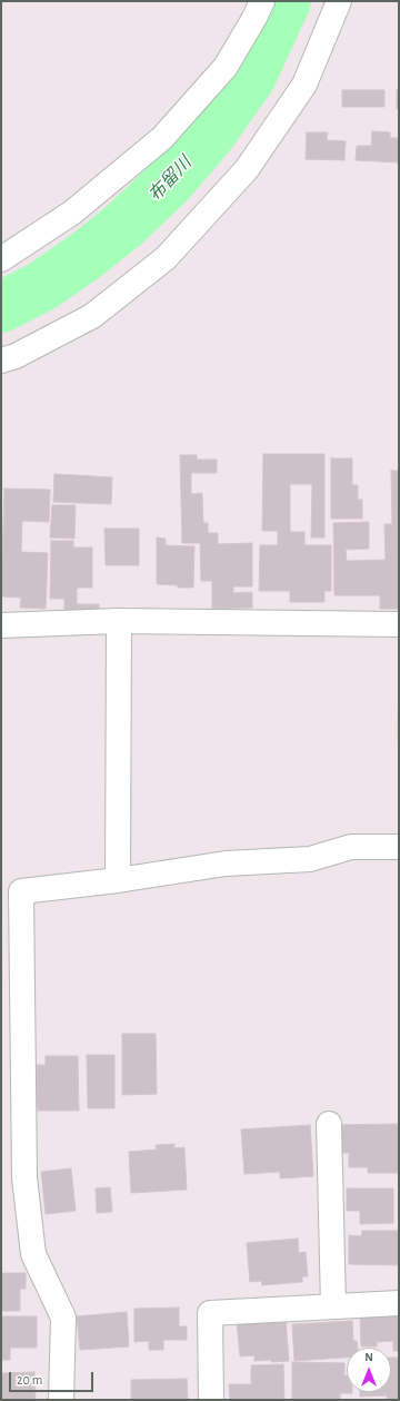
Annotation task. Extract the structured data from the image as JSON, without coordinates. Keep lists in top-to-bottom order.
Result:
{
  "water": ["布留川"],
  "scale_bar": "20 m",
  "north": "top"
}
